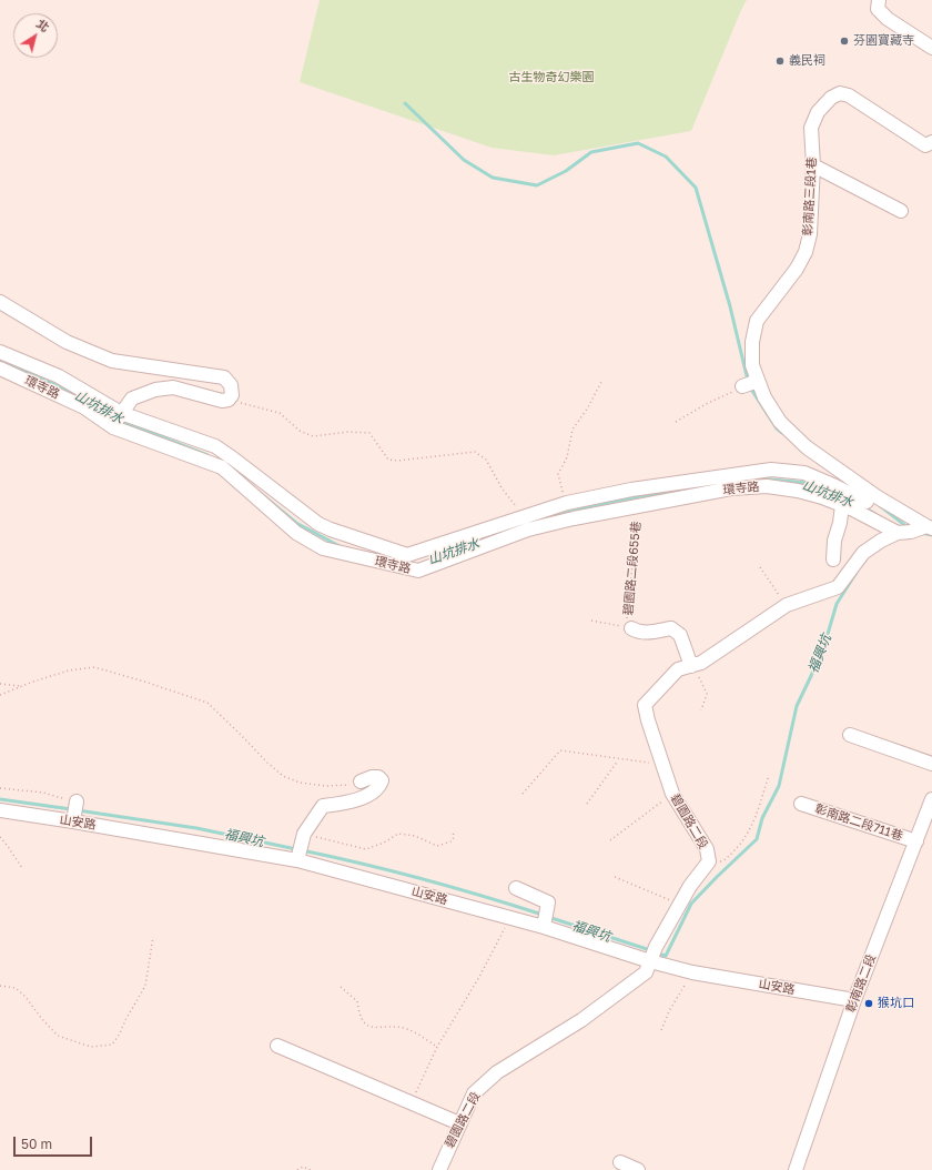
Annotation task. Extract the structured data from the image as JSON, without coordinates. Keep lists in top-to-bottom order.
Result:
{
  "streets": {
    "street": [
      "彰南路三段1巷",
      "環寺路",
      "碧園路二段655巷",
      "碧園路二段",
      "山安路",
      "彰南路二段711巷",
      "彰南路二段"
    ]
  },
  "crossings": [
    ["彰南路三段1巷", "環寺路"],
    ["彰南路三段1巷", "碧園路二段"],
    ["環寺路", "碧園路二段655巷"],
    ["環寺路", "碧園路二段"],
    ["碧園路二段655巷", "碧園路二段"],
    ["碧園路二段", "山安路"],
    ["山安路", "彰南路二段"],
    ["彰南路二段711巷", "彰南路二段"]
  ],
  "water": ["山坑排水", "福興坑"],
  "parks": ["古生物奇幻樂園"],
  "places": ["芬園寶藏寺", "義民祠", "猴坑口"],
  "scale_bar": "50 m",
  "north": "top right"
}
